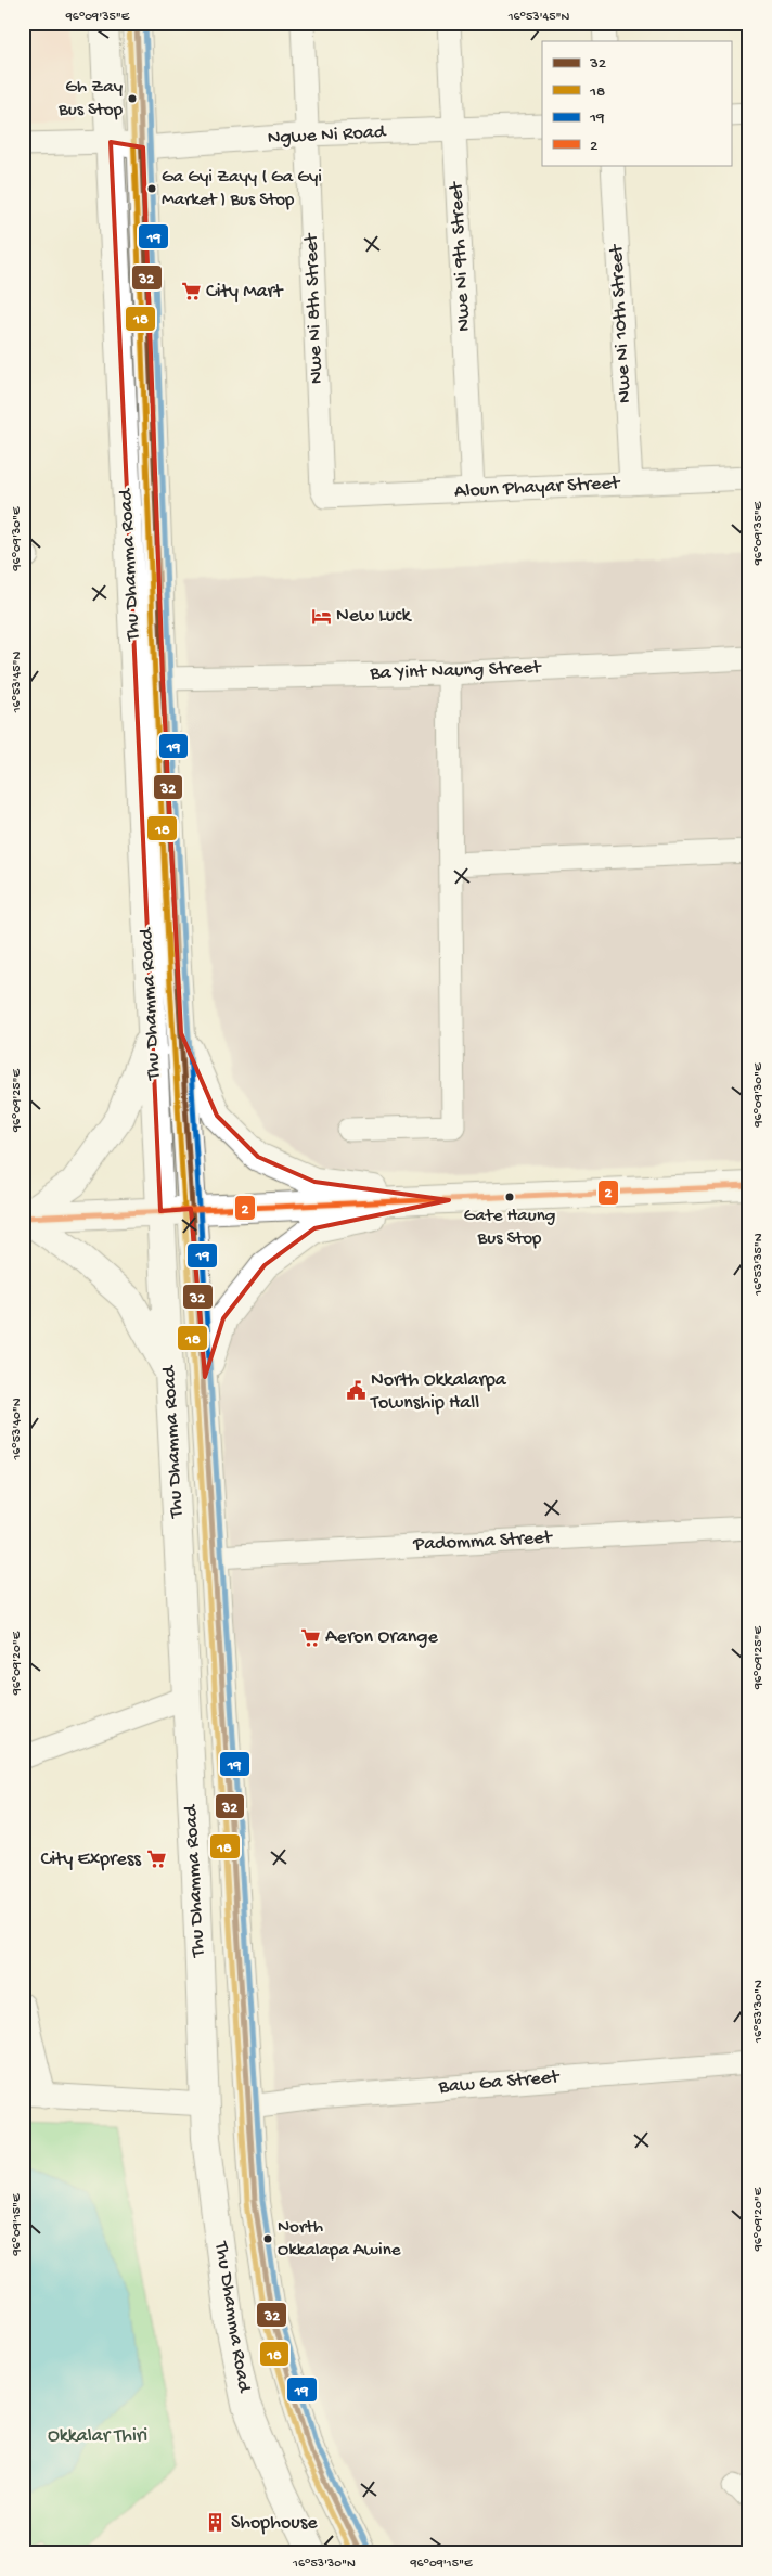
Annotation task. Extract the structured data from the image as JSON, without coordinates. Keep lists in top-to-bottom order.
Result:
{
  "streets": {
    "main road": ["Thu Dhamma Road"],
    "street": [
      "Ngwe Ni Road",
      "Nwe Ni 9th Street",
      "Nwe Ni 8th Street",
      "Nwe Ni 10th Street",
      "Aloun Phayar Street",
      "Ba Yint Naung Street",
      "Padomma Street",
      "Baw Ga Street"
    ]
  },
  "crossings": [
    ["Ngwe Ni Road", "Nwe Ni 9th Street"],
    ["Ngwe Ni Road", "Nwe Ni 8th Street"],
    ["Ngwe Ni Road", "Thu Dhamma Road"],
    ["Nwe Ni 9th Street", "Aloun Phayar Street"],
    ["Nwe Ni 8th Street", "Aloun Phayar Street"],
    ["Nwe Ni 10th Street", "Aloun Phayar Street"],
    ["Thu Dhamma Road", "Ba Yint Naung Street"],
    ["Thu Dhamma Road", "Padomma Street"],
    ["Thu Dhamma Road", "Baw Ga Street"]
  ],
  "parks": ["Okkalar Thiri"],
  "places": {
    "other": [
      "Gh Zay Bus Stop",
      "Ga Gyi Zayy ( Ga Gyi Market ) Bus Stop",
      "Gate Haung Bus Stop",
      "North Okkalapa Awine"
    ],
    "supermarket": ["City Mart", "Aeron Orange", "City Express"],
    "hotel": ["New Luck"],
    "public building": ["North Okkalarpa Township Hall"],
    "building": ["Shophouse"]
  },
  "lines": [
    "transit line 32",
    "transit line 18",
    "transit line 19",
    "transit line 2"
  ],
  "legend": [
    "32",
    "18",
    "19",
    "2"
  ],
  "coordinates": [
    "96°09'35\"E",
    "16°53'45\"N",
    "96°09'30\"E",
    "96°09'25\"E",
    "16°53'35\"N",
    "16°53'40\"N",
    "96°09'20\"E",
    "16°53'30\"N",
    "96°09'15\"E"
  ]
}
